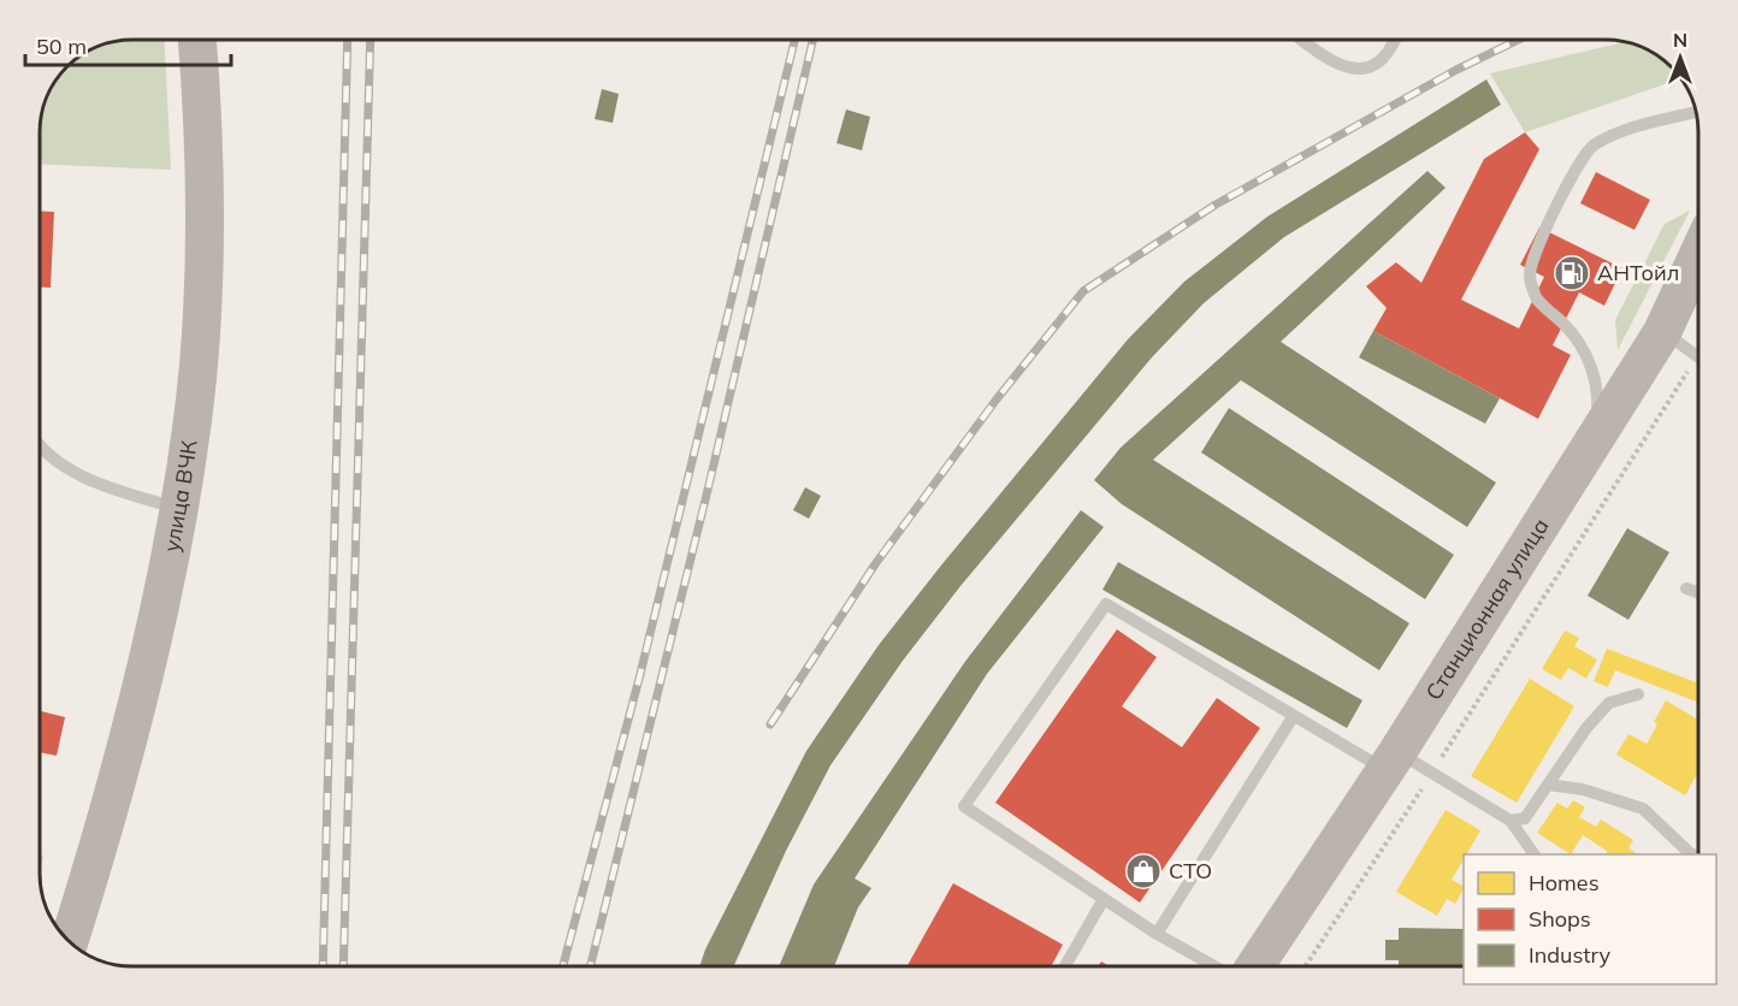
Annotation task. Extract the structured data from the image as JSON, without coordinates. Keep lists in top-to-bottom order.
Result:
{
  "streets": {
    "main road": ["улица ВЧК", "Станционная улица"]
  },
  "places": {
    "fuel station": ["АНТойл"],
    "shop": ["СТО"]
  },
  "legend": ["Homes", "Shops", "Industry"],
  "scale_bar": "50 m",
  "north": "top"
}
